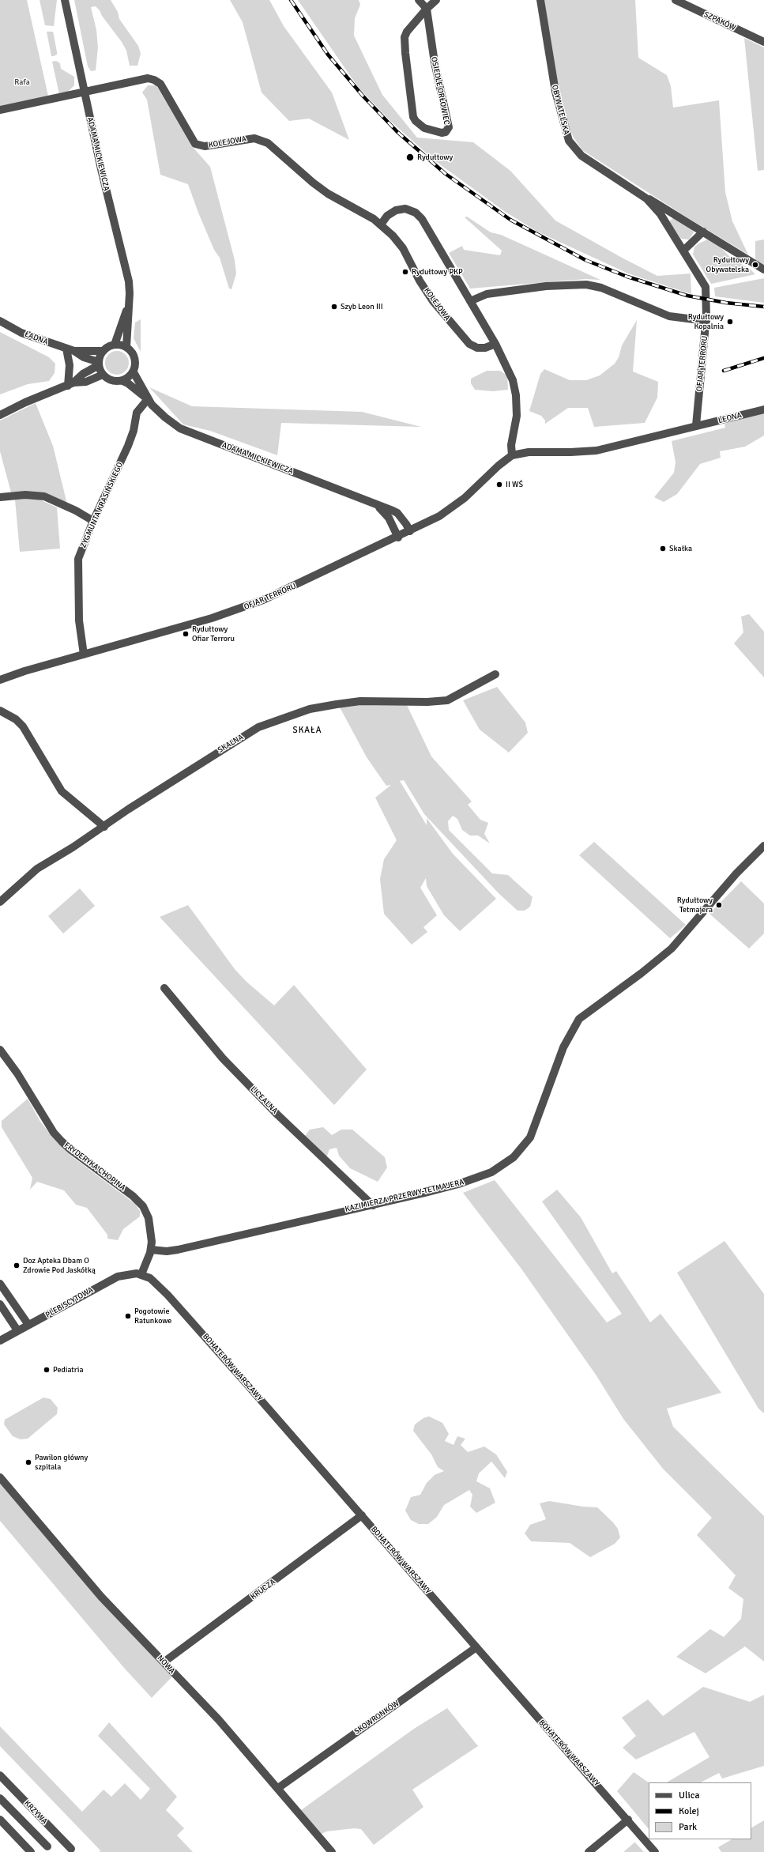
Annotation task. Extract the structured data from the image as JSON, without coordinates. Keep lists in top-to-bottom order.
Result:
{
  "streets": {
    "street": [
      "SZPAKÓW",
      "OSIEDLE ORŁOWIEC",
      "OBYWATELSKA",
      "KOLEJOWA",
      "ADAMA MICKIEWICZA",
      "ŁADNA",
      "OFIAR TERRORU",
      "LEONA",
      "ZYGMUNTA KRASIŃSKIEGO",
      "SKALNA",
      "LICEALNA",
      "FRYDERYKA CHOPINA",
      "KAZIMIERZA PRZERWY-TETMAJERA",
      "PLEBISCYTOWA",
      "BOHATERÓW WARSZAWY",
      "KRUCZA",
      "NOWA",
      "SKOWRONKÓW",
      "KRZYWA"
    ]
  },
  "crossings": [
    ["OBYWATELSKA", "OFIAR TERRORU"],
    ["KOLEJOWA", "ADAMA MICKIEWICZA"],
    ["ADAMA MICKIEWICZA", "ŁADNA"],
    ["ADAMA MICKIEWICZA", "OFIAR TERRORU"],
    ["ADAMA MICKIEWICZA", "ZYGMUNTA KRASIŃSKIEGO"],
    ["OFIAR TERRORU", "LEONA"],
    ["OFIAR TERRORU", "ZYGMUNTA KRASIŃSKIEGO"],
    ["LICEALNA", "KAZIMIERZA PRZERWY-TETMAJERA"],
    ["FRYDERYKA CHOPINA", "KAZIMIERZA PRZERWY-TETMAJERA"],
    ["FRYDERYKA CHOPINA", "PLEBISCYTOWA"],
    ["FRYDERYKA CHOPINA", "BOHATERÓW WARSZAWY"],
    ["PLEBISCYTOWA", "BOHATERÓW WARSZAWY"],
    ["BOHATERÓW WARSZAWY", "KRUCZA"],
    ["BOHATERÓW WARSZAWY", "SKOWRONKÓW"],
    ["KRUCZA", "NOWA"],
    ["NOWA", "SKOWRONKÓW"]
  ],
  "districts": ["SKAŁA"],
  "parks": ["Rafa"],
  "places": [
    "Rydułtowy",
    "Rydułtowy Obywatelska",
    "Rydułtowy PKP",
    "Szyb Leon III",
    "Rydułtowy Kopalnia",
    "II WŚ",
    "Skałka",
    "Rydułtowy Ofiar Terroru",
    "Rydułtowy Tetmajera",
    "Doz Apteka Dbam O Zdrowie Pod Jaskółką",
    "Pogotowie Ratunkowe",
    "Pediatria",
    "Pawilon główny szpitala"
  ],
  "legend": ["Ulica", "Kolej", "Park"]
}
